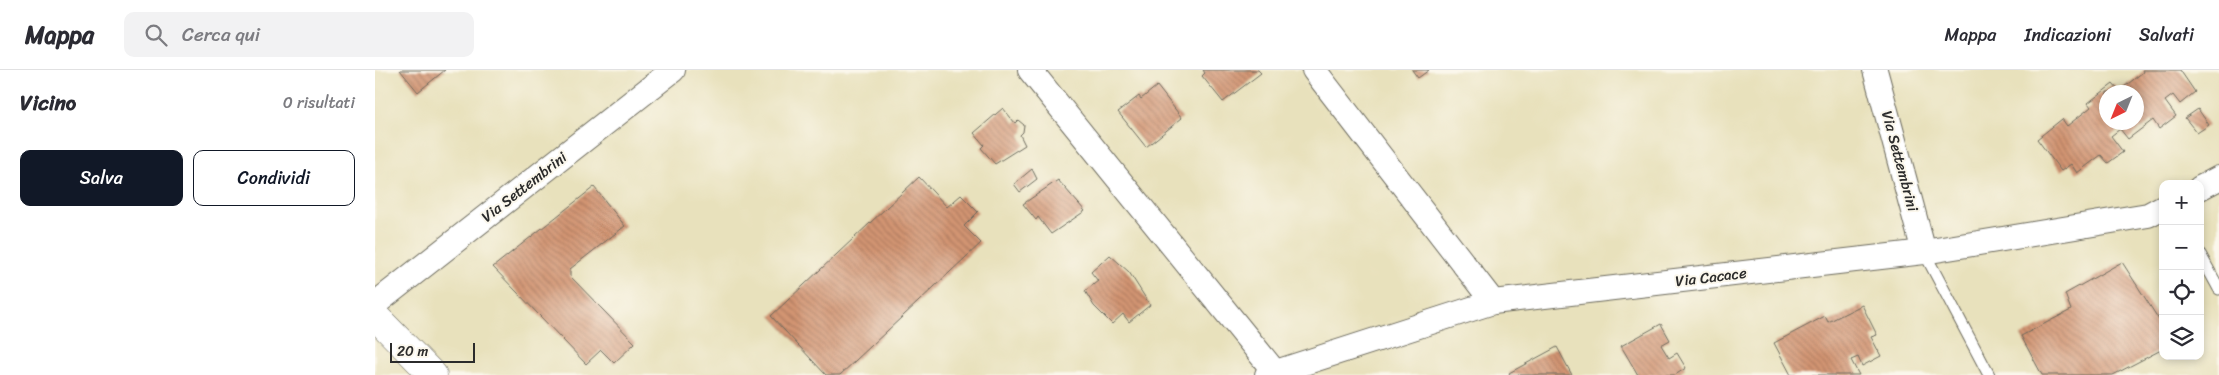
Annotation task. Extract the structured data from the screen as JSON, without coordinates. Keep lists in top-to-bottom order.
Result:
{
  "streets": {
    "street": ["Via Settembrini", "Via Cacace"]
  },
  "crossings": [
    ["Via Settembrini", "Via Cacace"]
  ],
  "scale_bar": "20 m",
  "north": "bottom left",
  "page": {
    "header": "Mappa",
    "search": "Cerca qui",
    "nav": ["Mappa", "Indicazioni", "Salvati"],
    "heading": ["Vicino", "0 risultati"],
    "buttons": ["Salva", "Condividi"],
    "map_buttons": ["+", "−"],
    "scale": "20 m"
  }
}
